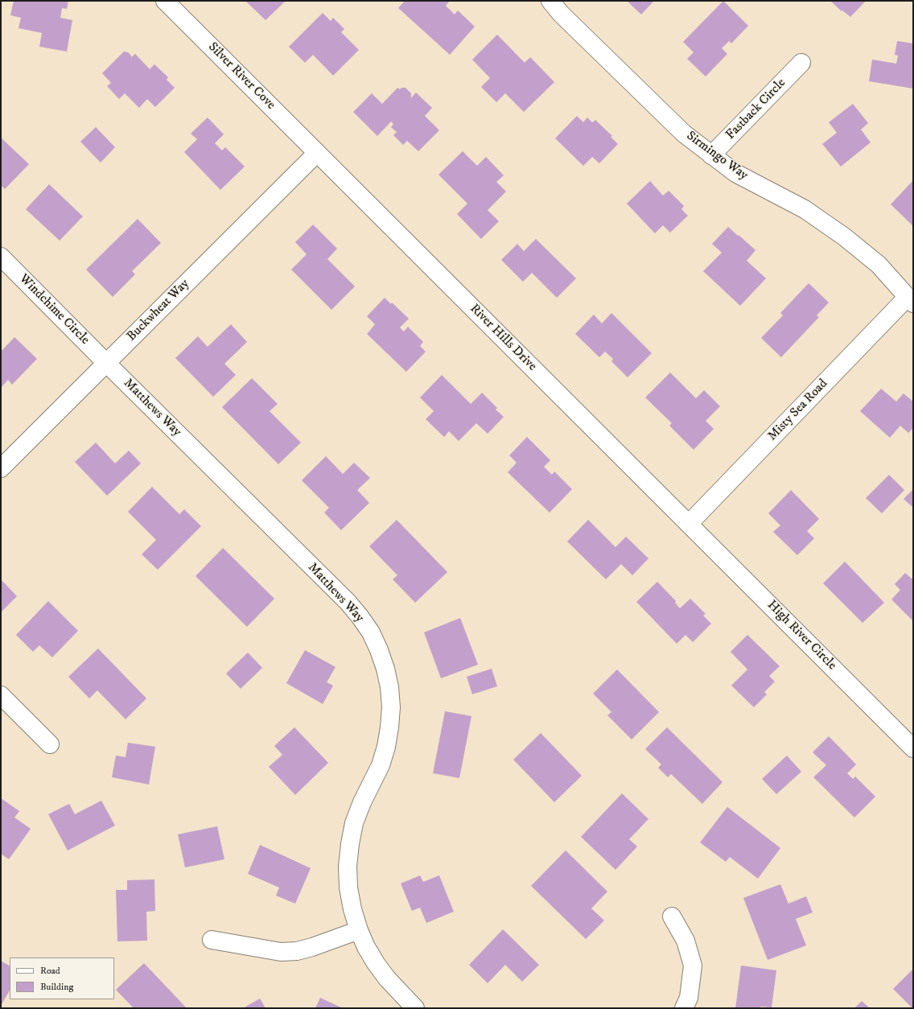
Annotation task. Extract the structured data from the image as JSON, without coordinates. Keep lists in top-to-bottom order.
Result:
{
  "streets": {
    "street": [
      "Silver River Cove",
      "Fastback Circle",
      "Sirmingo Way",
      "Windchime Circle",
      "Buckwheat Way",
      "River Hills Drive",
      "Matthews Way",
      "Misty Sea Road",
      "High River Circle"
    ]
  },
  "crossings": [
    ["Silver River Cove", "Buckwheat Way"],
    ["Silver River Cove", "River Hills Drive"],
    ["Fastback Circle", "Sirmingo Way"],
    ["Sirmingo Way", "Misty Sea Road"],
    ["Windchime Circle", "Buckwheat Way"],
    ["Windchime Circle", "Matthews Way"],
    ["Buckwheat Way", "River Hills Drive"],
    ["Buckwheat Way", "Matthews Way"],
    ["River Hills Drive", "Misty Sea Road"],
    ["River Hills Drive", "High River Circle"],
    ["Misty Sea Road", "High River Circle"]
  ],
  "legend": ["Road", "Building"]
}
